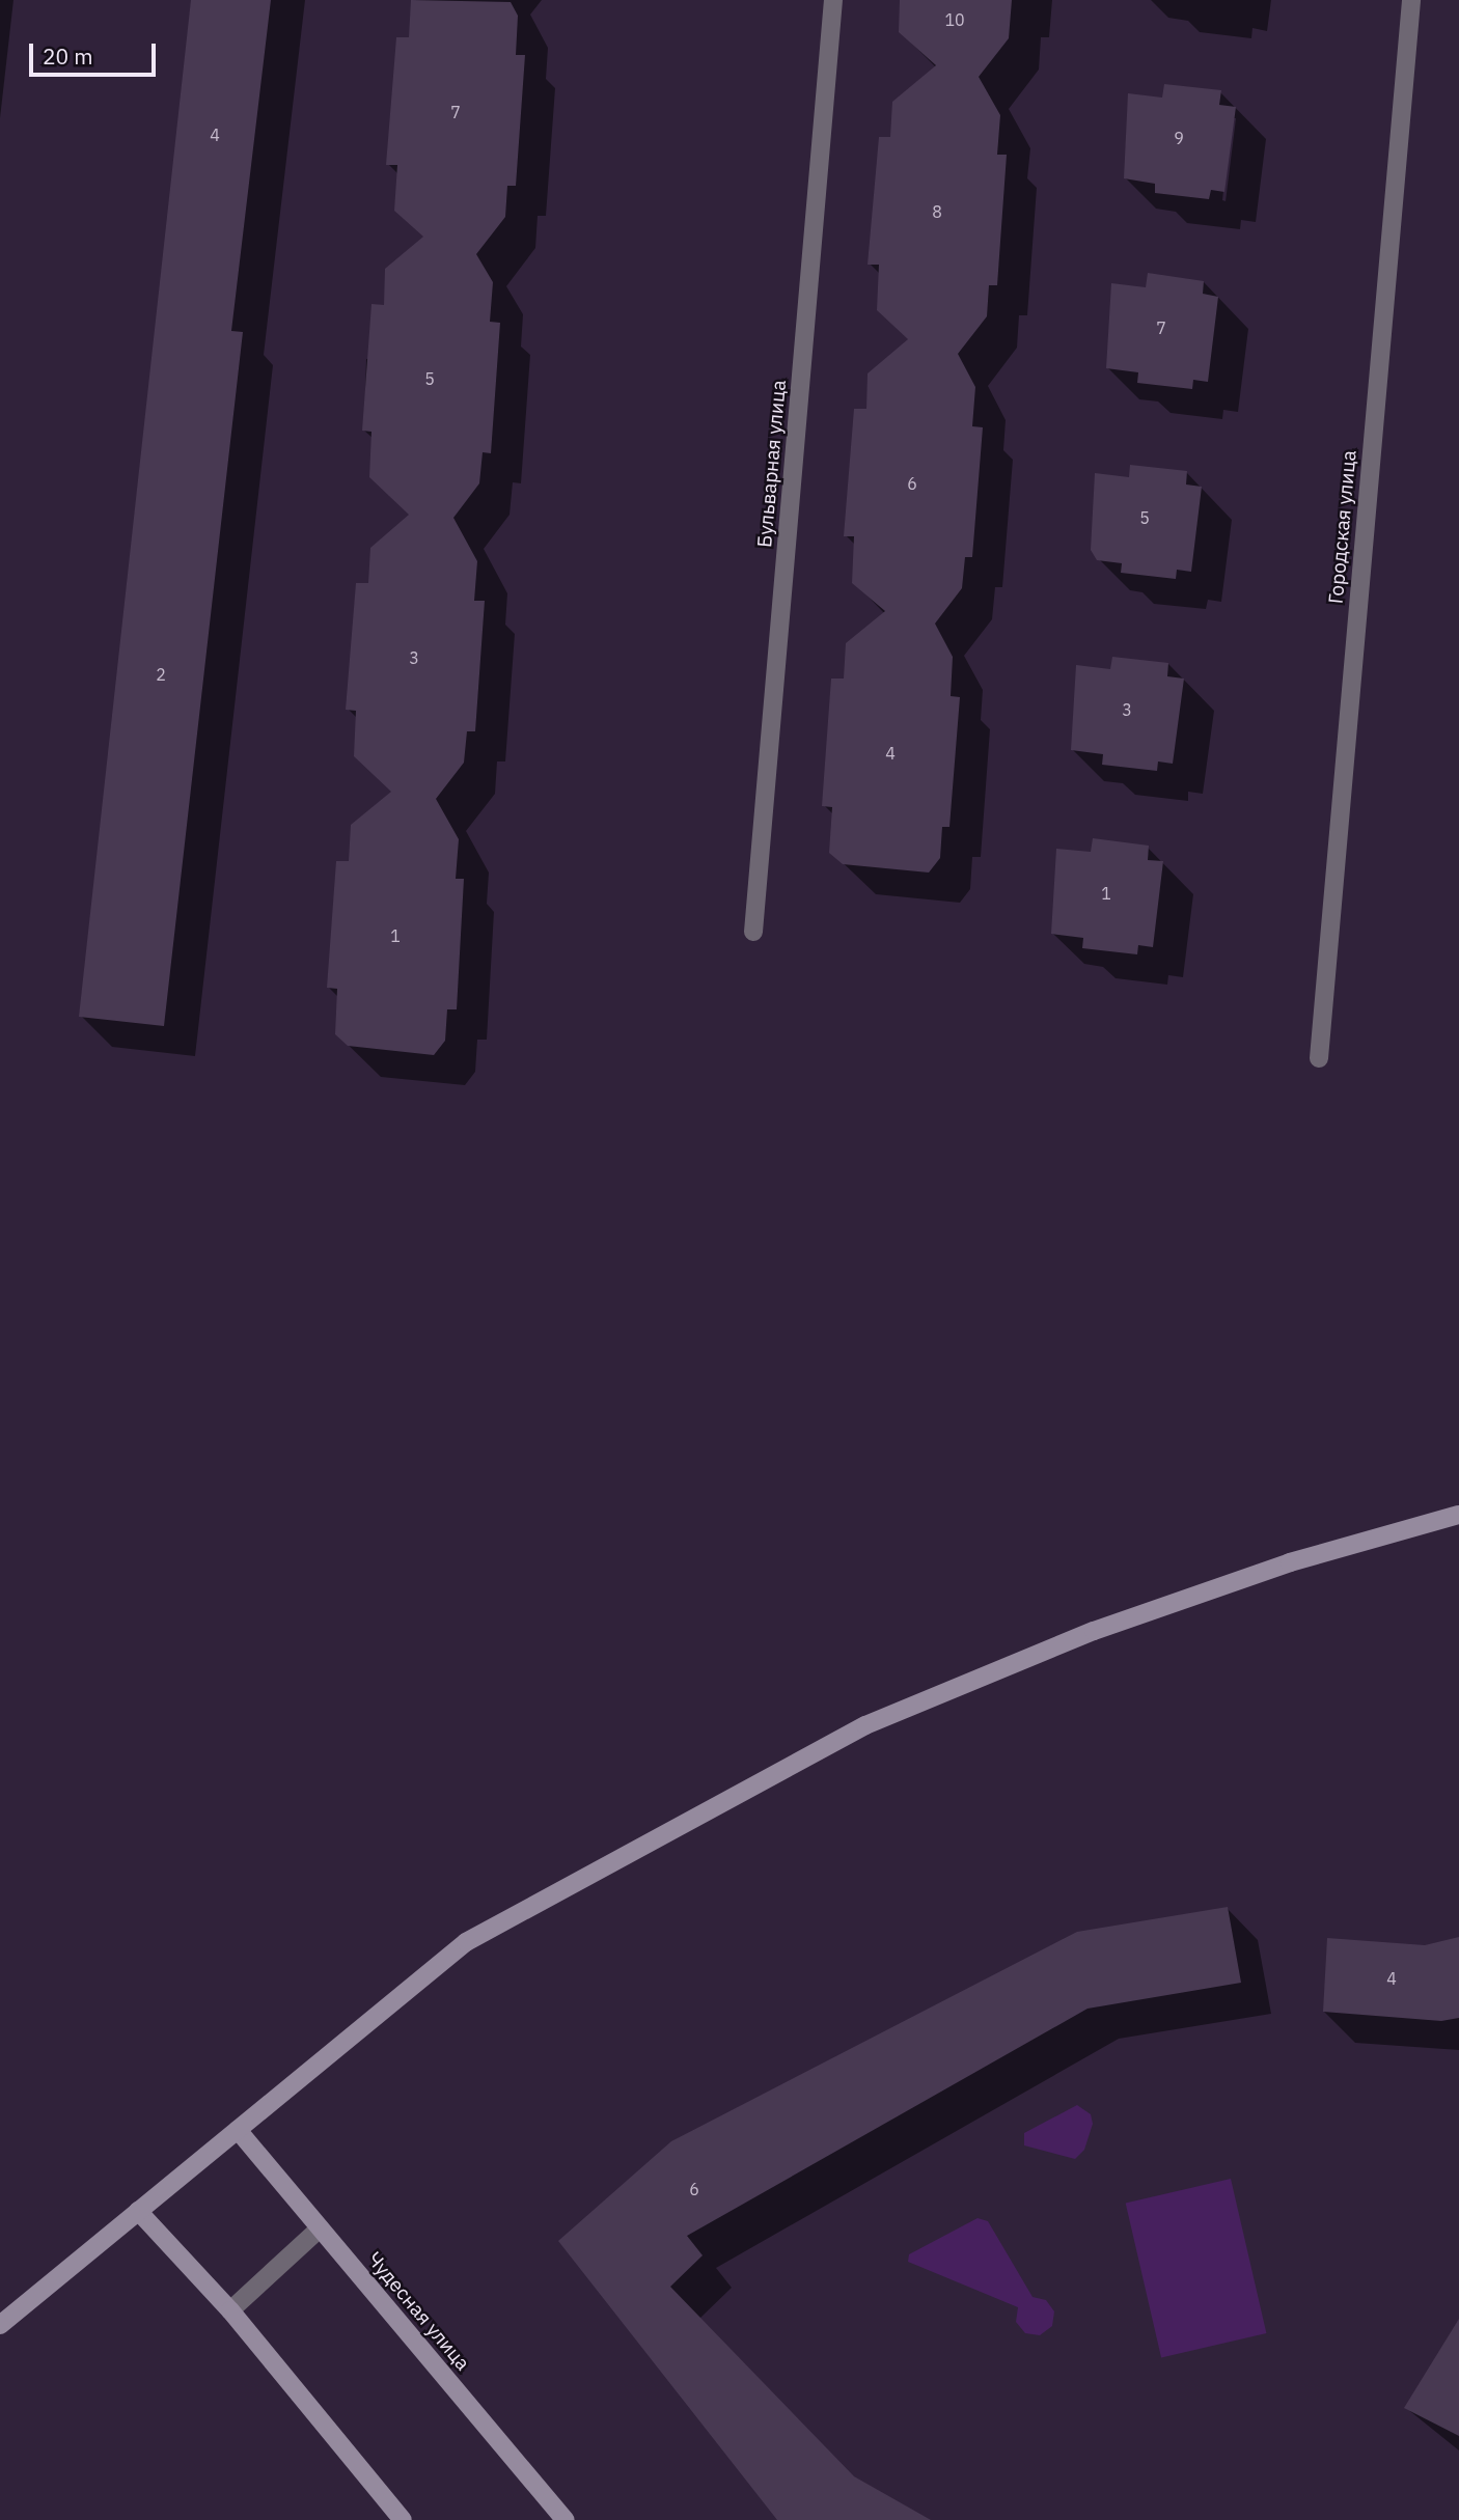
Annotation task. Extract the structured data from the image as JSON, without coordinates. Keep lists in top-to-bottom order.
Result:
{
  "streets": {
    "street": ["Бульварная улица", "Городская улица", "Чудесная улица"]
  },
  "house_numbers": [
    "10",
    "7",
    "4",
    "9",
    "8",
    "7",
    "5",
    "6",
    "5",
    "3",
    "2",
    "3",
    "4",
    "1",
    "1",
    "4",
    "6"
  ],
  "scale_bar": "20 m"
}
